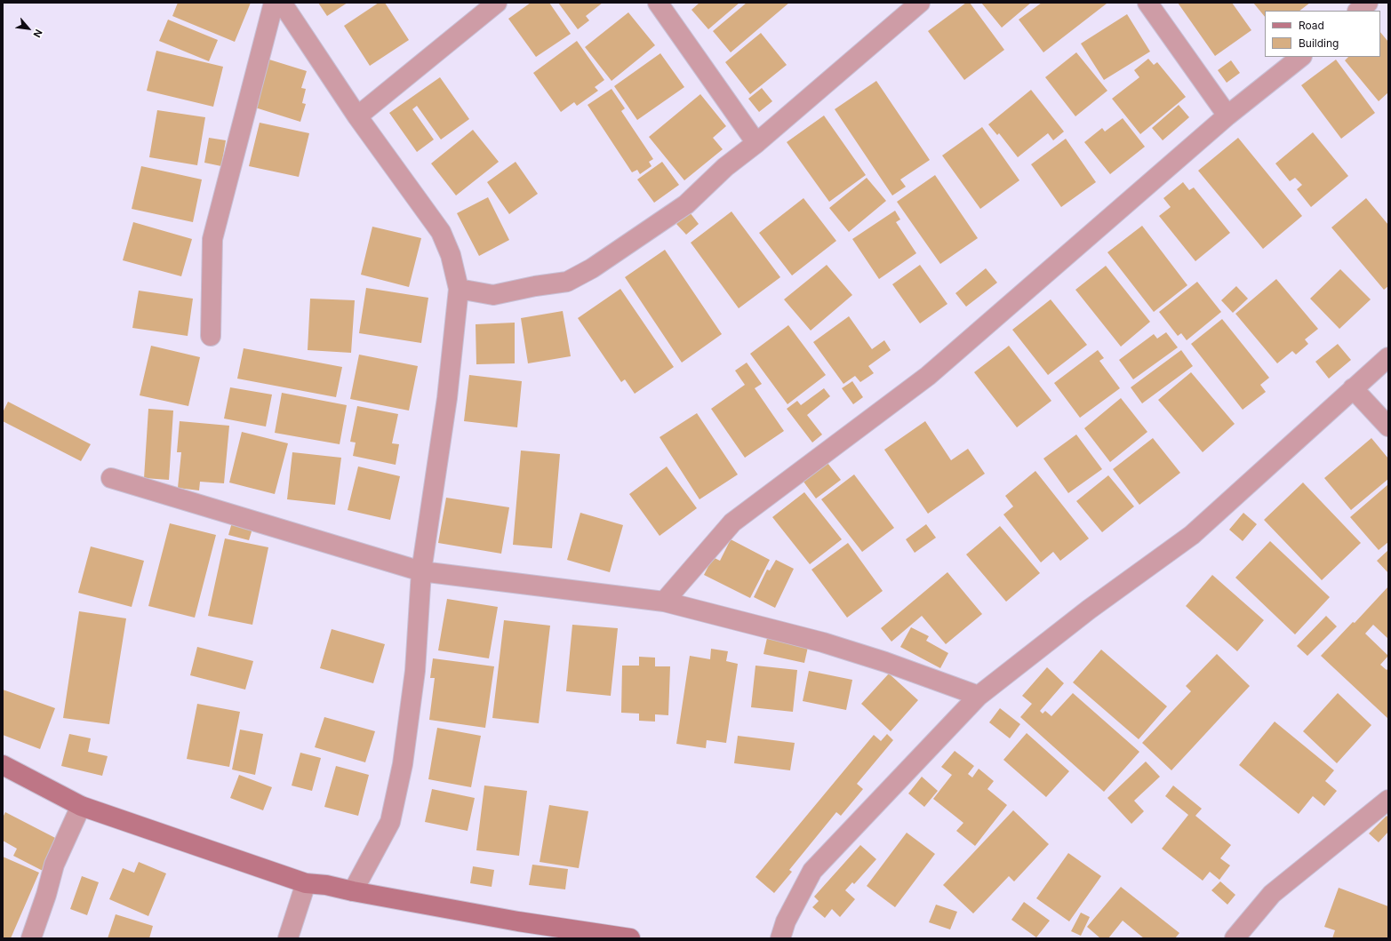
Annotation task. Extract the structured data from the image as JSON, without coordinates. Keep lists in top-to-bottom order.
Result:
{
  "legend": ["Road", "Building"],
  "north": "bottom right"
}
